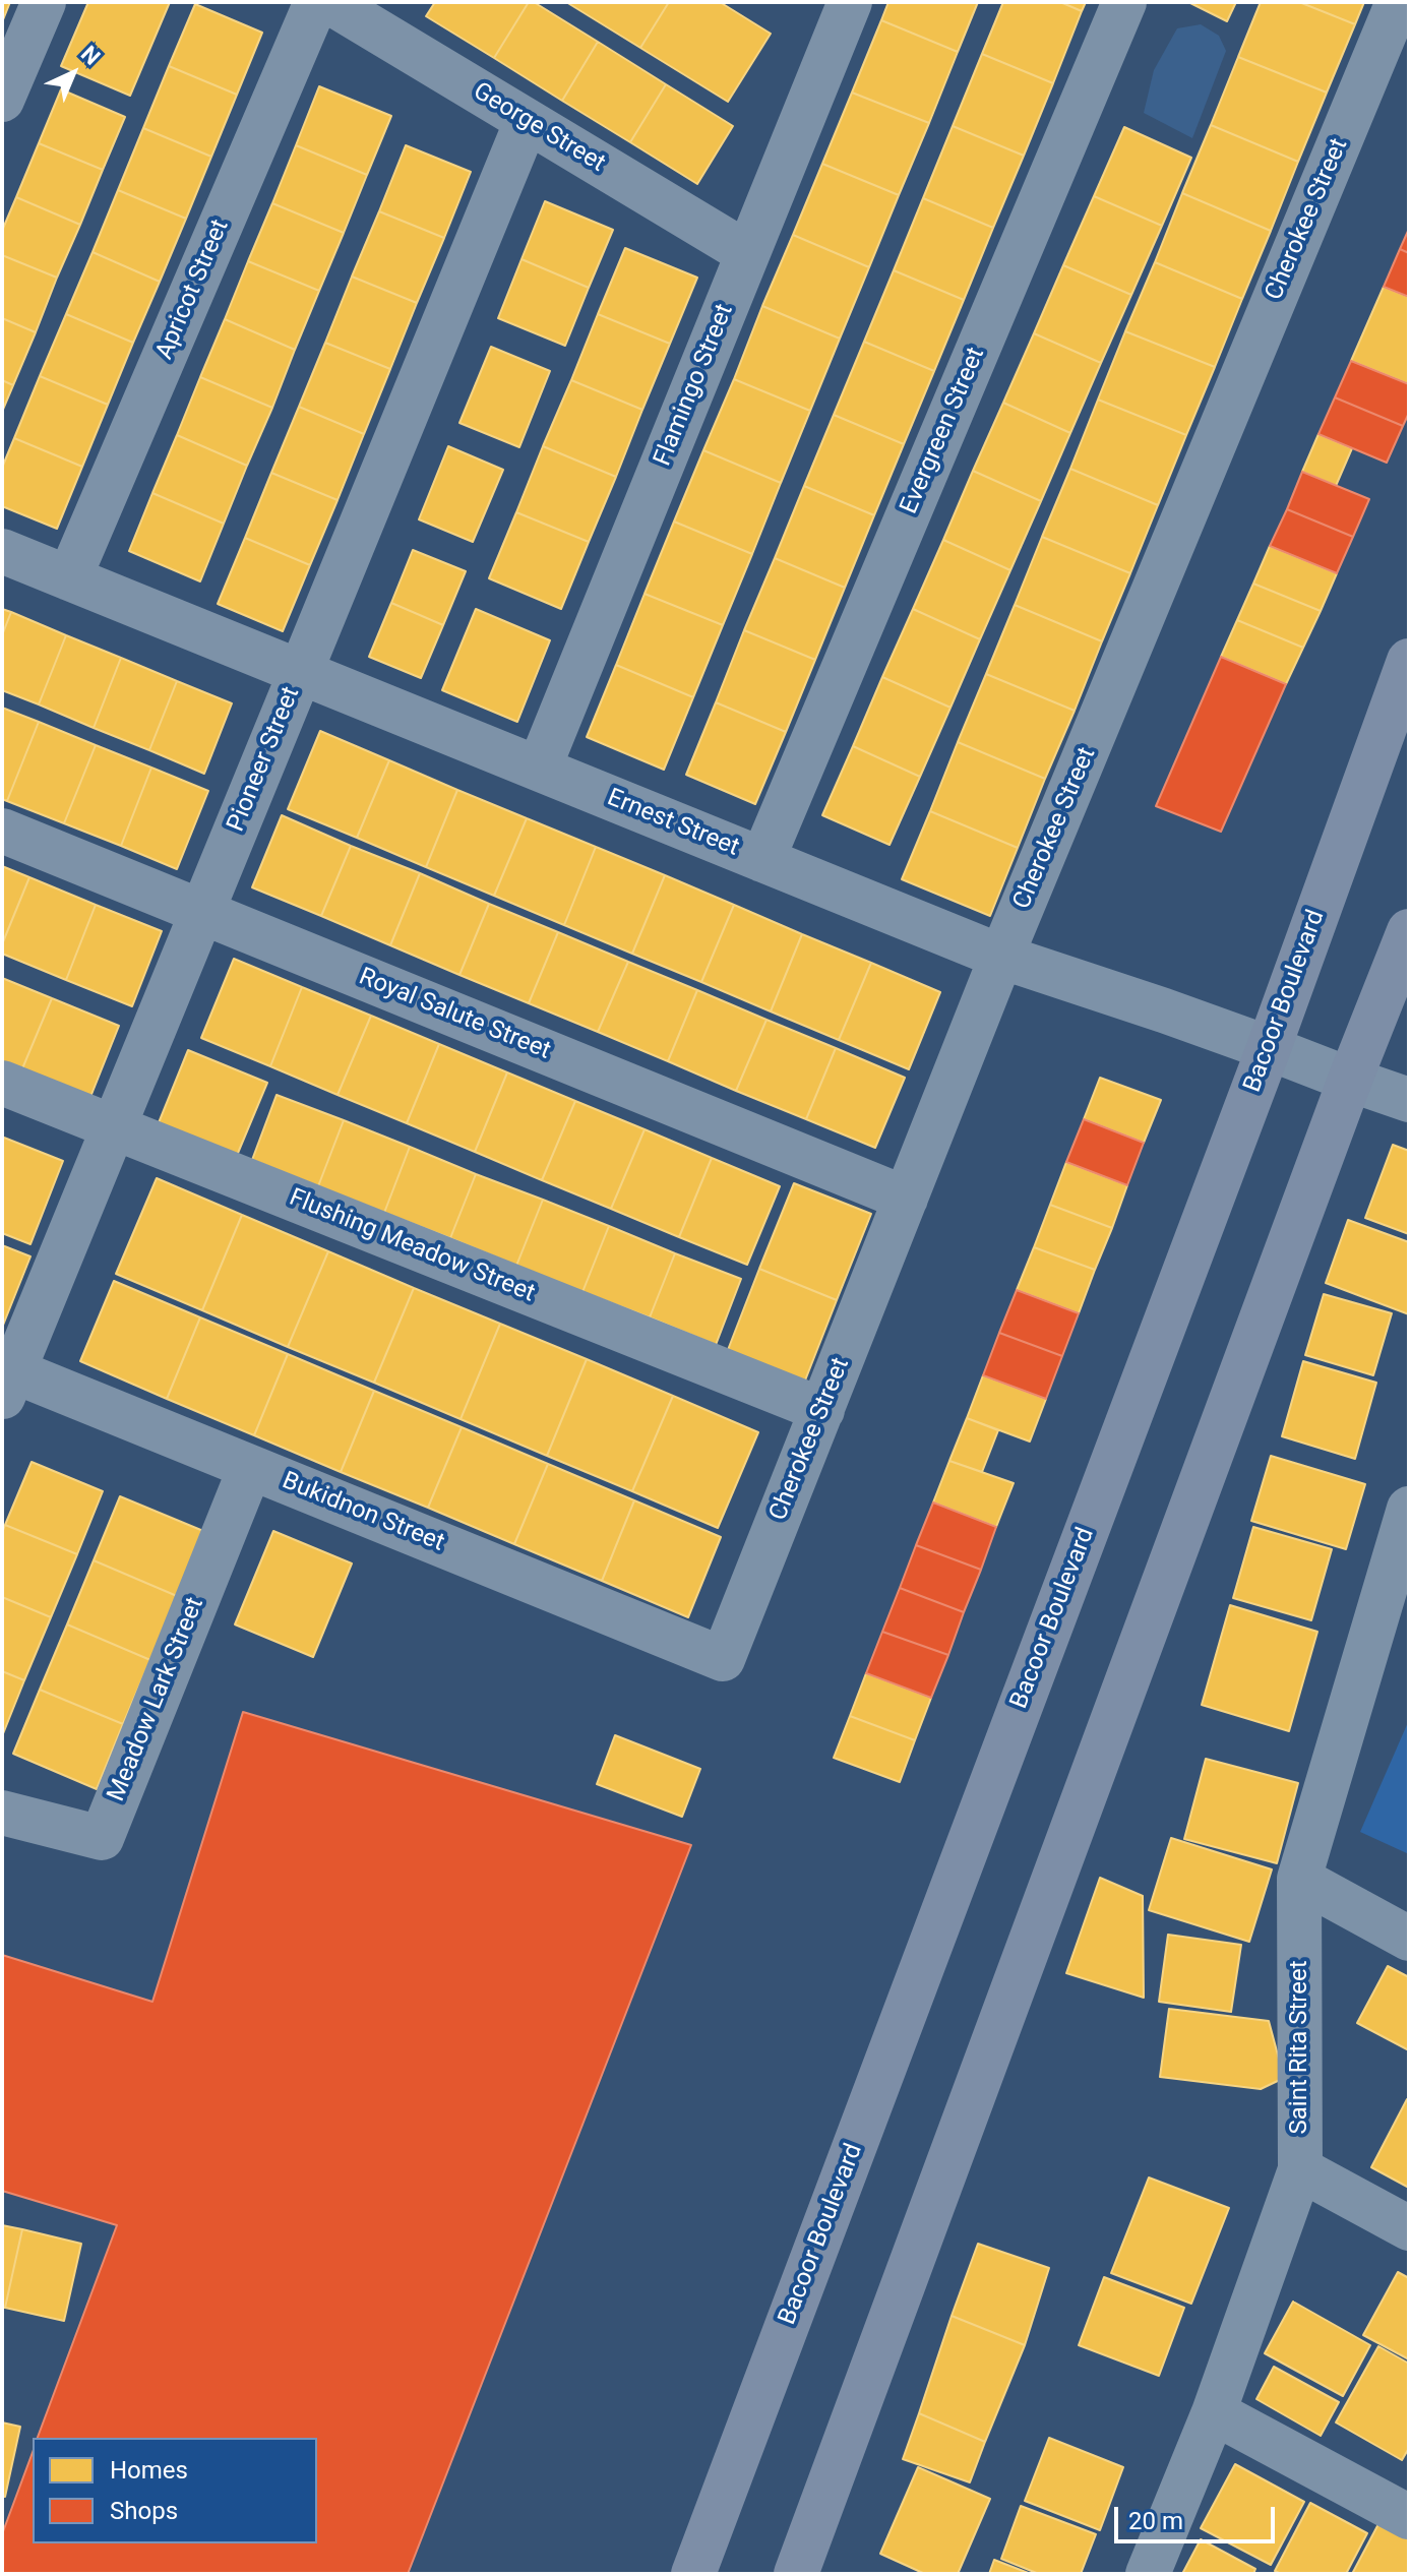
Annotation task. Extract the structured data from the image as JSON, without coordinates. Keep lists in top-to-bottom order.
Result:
{
  "streets": {
    "main road": ["Bacoor Boulevard"],
    "street": [
      "George Street",
      "Cherokee Street",
      "Apricot Street",
      "Flamingo Street",
      "Evergreen Street",
      "Pioneer Street",
      "Ernest Street",
      "Royal Salute Street",
      "Flushing Meadow Street",
      "Bukidnon Street",
      "Meadow Lark Street",
      "Saint Rita Street"
    ]
  },
  "crossings": [
    ["George Street", "Flamingo Street"],
    ["George Street", "Pioneer Street"],
    ["Cherokee Street", "Ernest Street"],
    ["Cherokee Street", "Royal Salute Street"],
    ["Cherokee Street", "Flushing Meadow Street"],
    ["Cherokee Street", "Bukidnon Street"],
    ["Apricot Street", "Ernest Street"],
    ["Flamingo Street", "Ernest Street"],
    ["Evergreen Street", "Ernest Street"],
    ["Pioneer Street", "Ernest Street"],
    ["Pioneer Street", "Royal Salute Street"],
    ["Pioneer Street", "Flushing Meadow Street"],
    ["Pioneer Street", "Bukidnon Street"],
    ["Ernest Street", "Bacoor Boulevard"],
    ["Bukidnon Street", "Meadow Lark Street"]
  ],
  "legend": ["Homes", "Shops"],
  "scale_bar": "20 m",
  "north": "top right"
}
